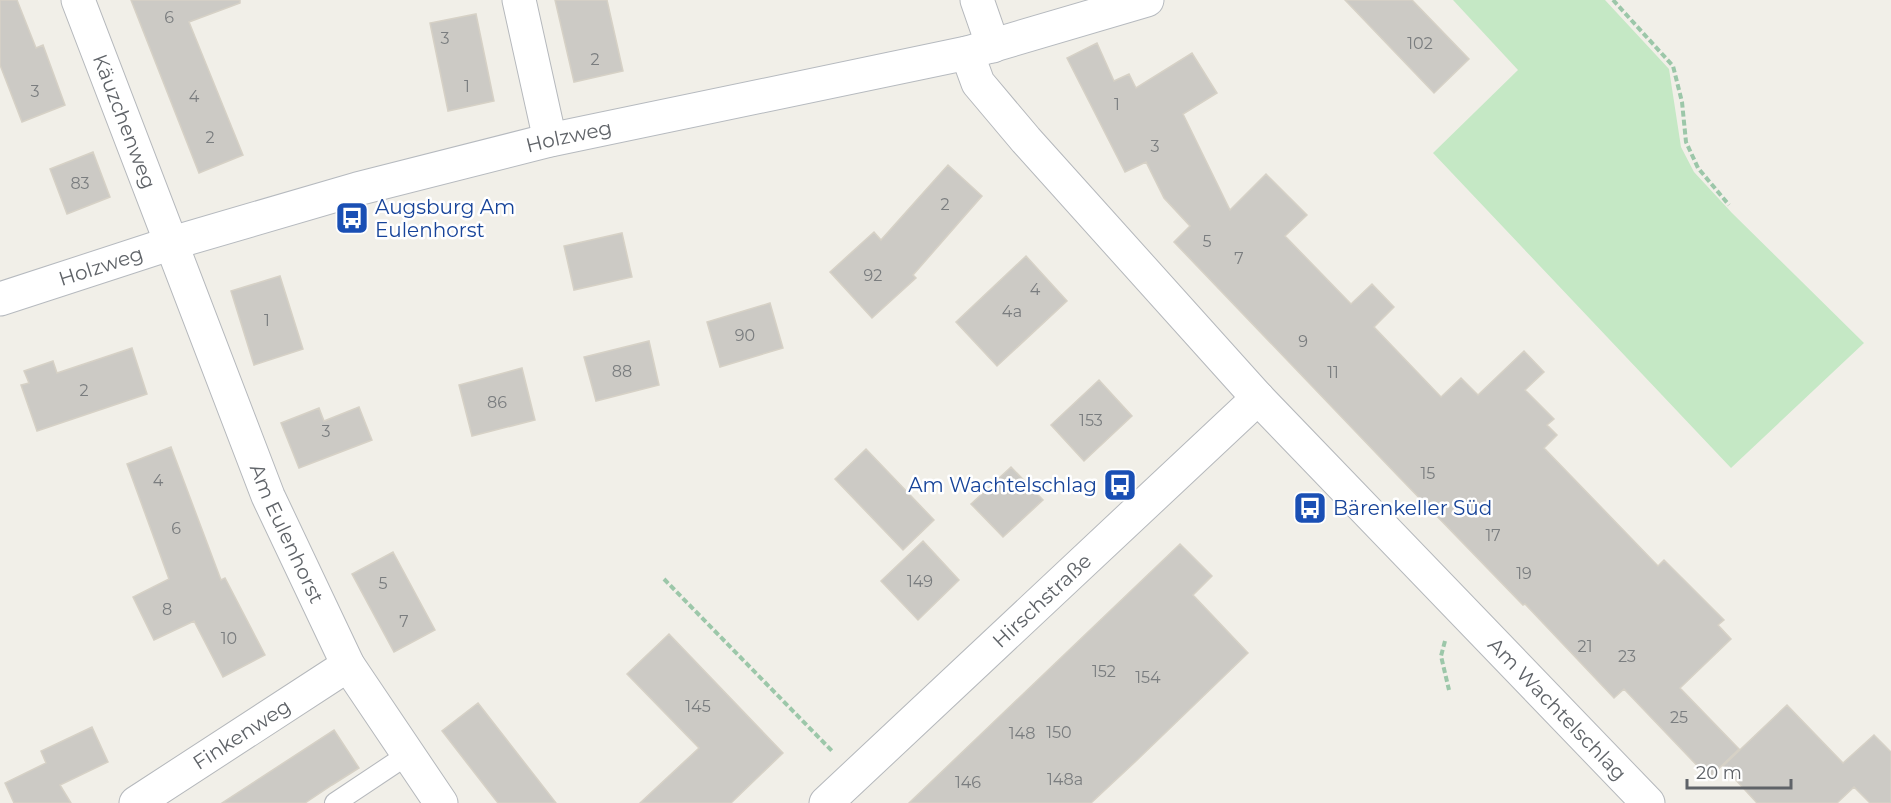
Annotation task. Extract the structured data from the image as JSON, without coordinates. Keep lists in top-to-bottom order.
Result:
{
  "streets": {
    "street": [
      "Käuzchenweg",
      "Holzweg",
      "Am Eulenhorst",
      "Hirschstraße",
      "Am Wachtelschlag",
      "Finkenweg"
    ]
  },
  "crossings": [
    ["Käuzchenweg", "Holzweg"],
    ["Käuzchenweg", "Am Eulenhorst"],
    ["Holzweg", "Am Eulenhorst"],
    ["Holzweg", "Am Wachtelschlag"],
    ["Am Eulenhorst", "Finkenweg"],
    ["Hirschstraße", "Am Wachtelschlag"]
  ],
  "places": {
    "bus stop": ["Augsburg Am Eulenhorst", "Am Wachtelschlag", "Bärenkeller Süd"]
  },
  "house_numbers": [
    "6",
    "3",
    "102",
    "2",
    "1",
    "3",
    "4",
    "1",
    "2",
    "3",
    "83",
    "2",
    "5",
    "7",
    "92",
    "4",
    "4a",
    "1",
    "90",
    "9",
    "88",
    "11",
    "2",
    "86",
    "153",
    "3",
    "15",
    "4",
    "6",
    "17",
    "19",
    "149",
    "5",
    "8",
    "7",
    "10",
    "21",
    "23",
    "152",
    "154",
    "145",
    "25",
    "150",
    "148",
    "148a",
    "146"
  ],
  "scale_bar": "20 m"
}
